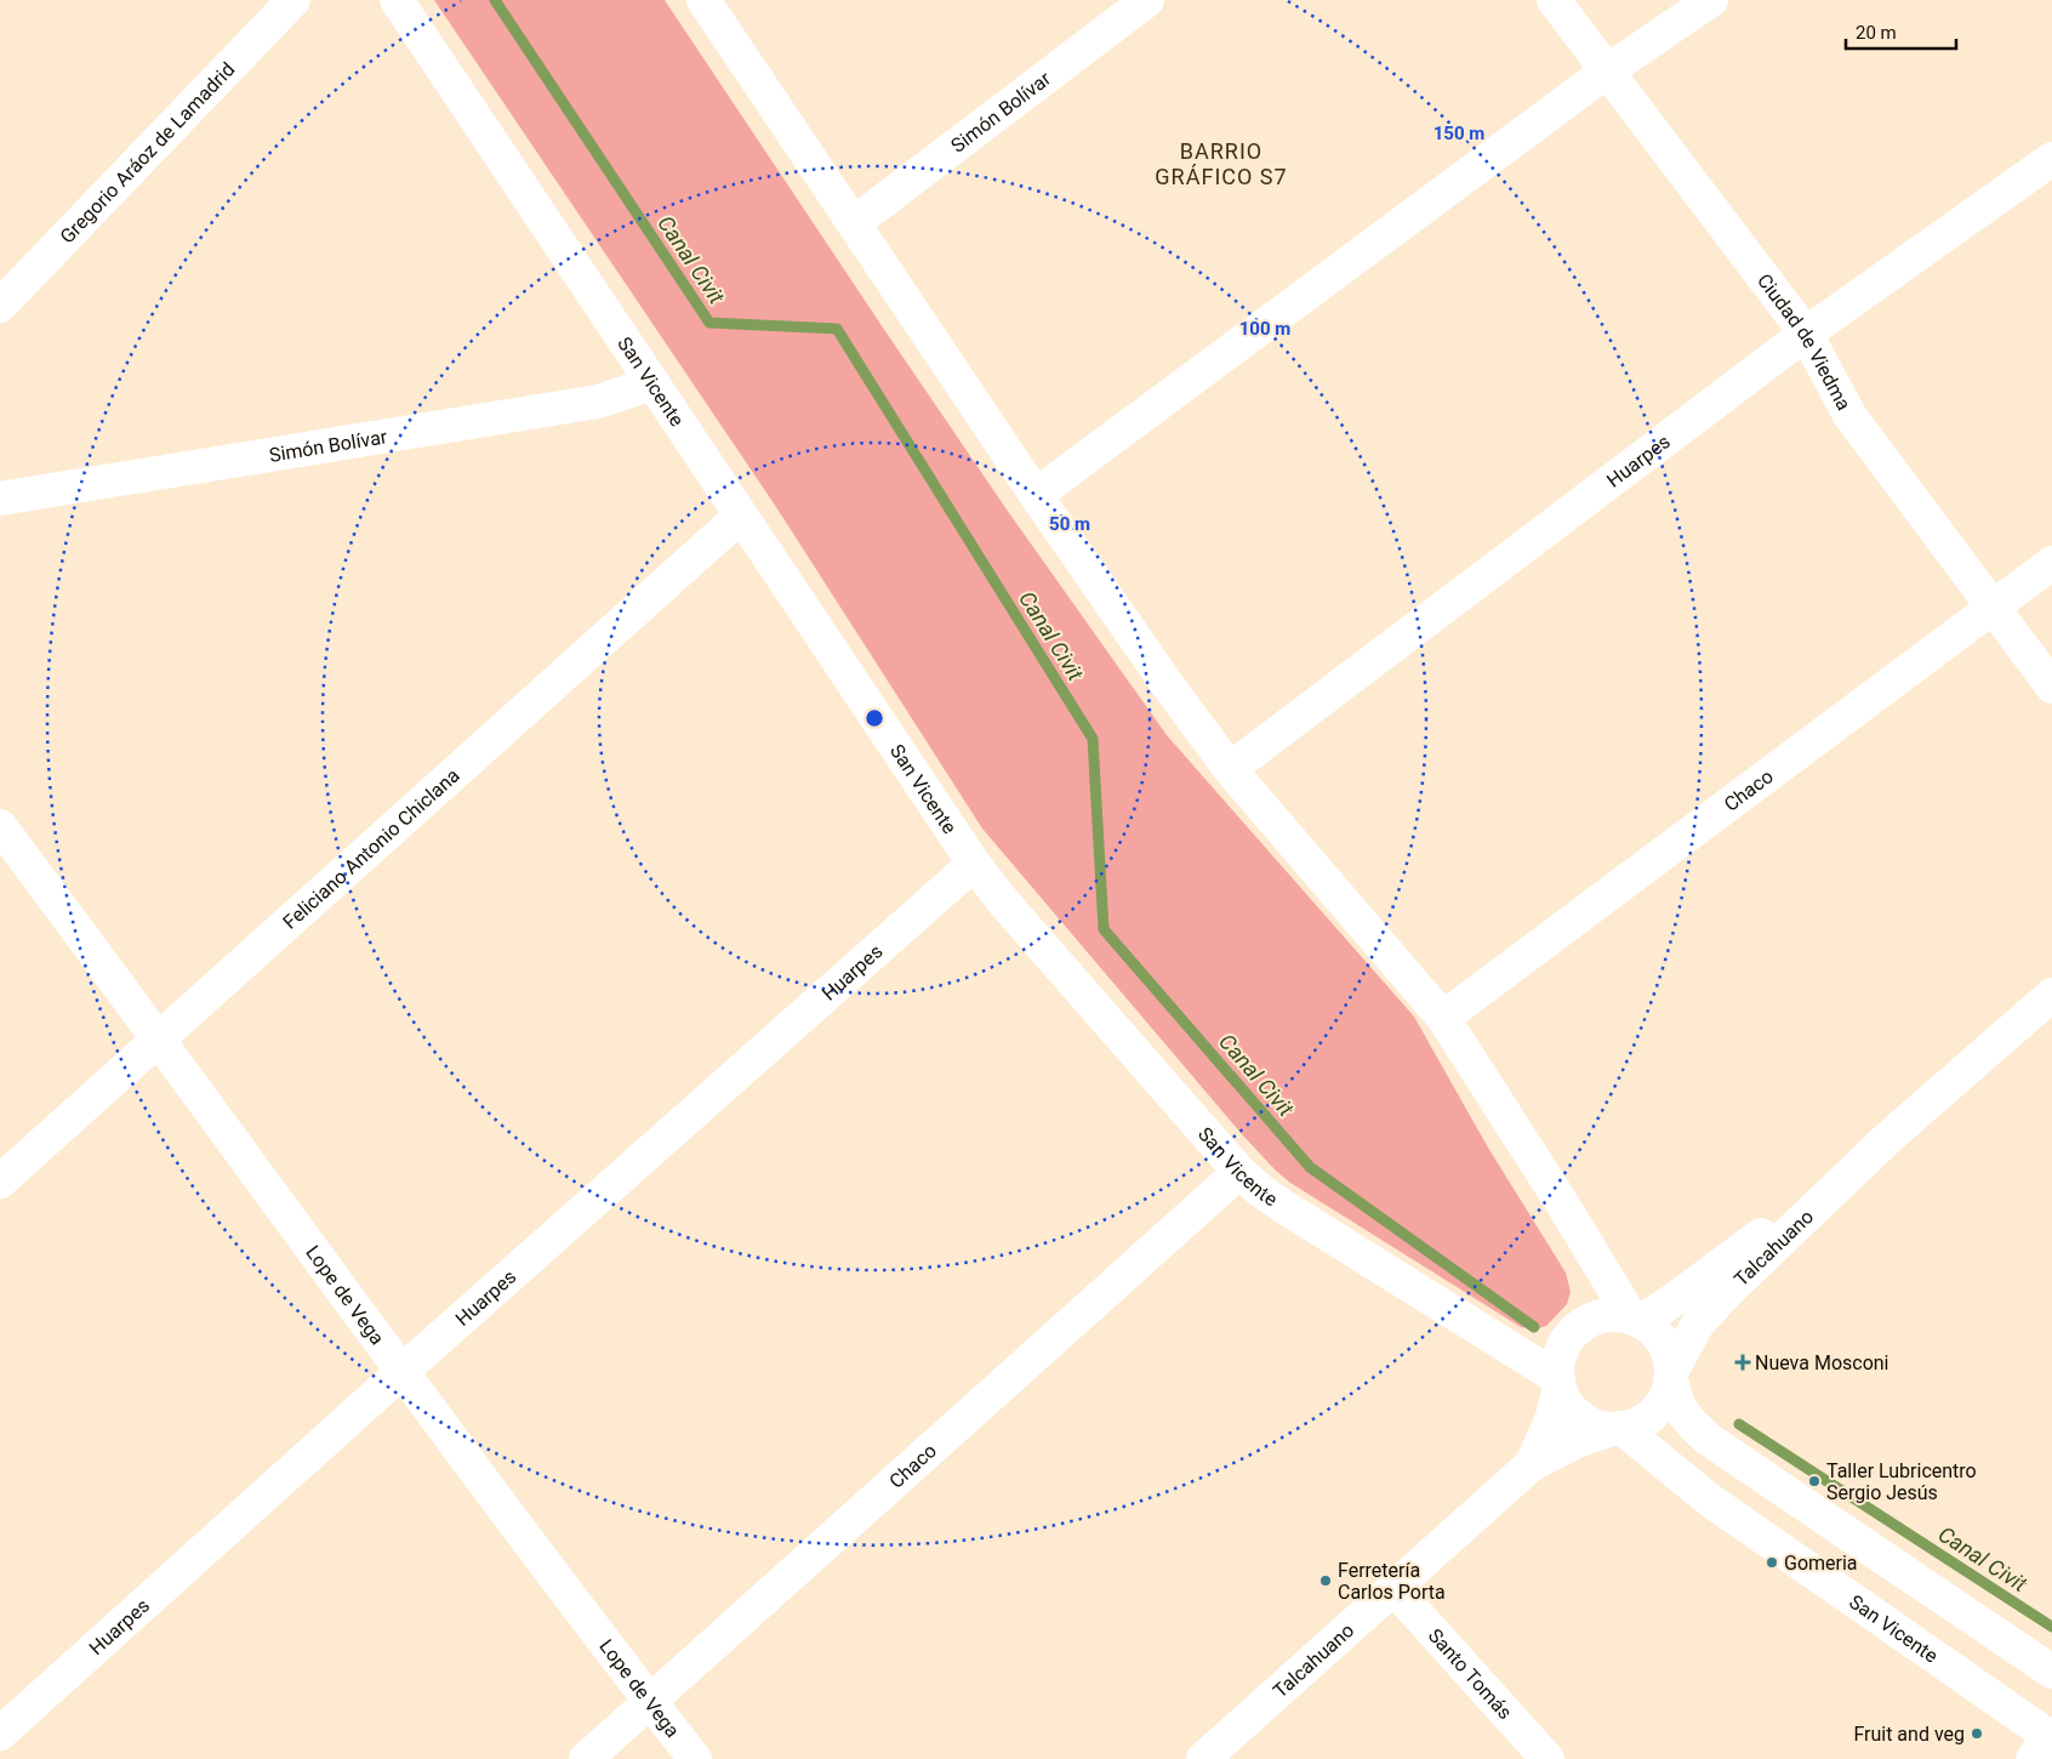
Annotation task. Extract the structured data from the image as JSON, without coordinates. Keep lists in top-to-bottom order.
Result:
{
  "streets": {
    "street": [
      "Simón Bolívar",
      "Gregorio Aráoz de Lamadrid",
      "Ciudad de Viedma",
      "San Vicente",
      "Huarpes",
      "Chaco",
      "Feliciano Antonio Chiclana",
      "Talcahuano",
      "Lope de Vega",
      "Santo Tomás"
    ]
  },
  "crossings": [
    ["Simón Bolívar", "San Vicente"],
    ["Ciudad de Viedma", "Huarpes"],
    ["Ciudad de Viedma", "Chaco"],
    ["San Vicente", "Huarpes"],
    ["San Vicente", "Chaco"],
    ["San Vicente", "Feliciano Antonio Chiclana"],
    ["San Vicente", "Talcahuano"],
    ["Huarpes", "Lope de Vega"],
    ["Chaco", "Lope de Vega"],
    ["Feliciano Antonio Chiclana", "Lope de Vega"],
    ["Talcahuano", "Santo Tomás"]
  ],
  "districts": ["BARRIO GRÁFICO S7"],
  "water": ["Canal Civit"],
  "places": {
    "health": ["Nueva Mosconi"],
    "other": [
      "Taller Lubricentro Sergio Jesús",
      "Gomeria",
      "Ferretería Carlos Porta",
      "Fruit and veg"
    ]
  },
  "scale_bar": "20 m",
  "rings": ["150 m", "100 m", "50 m"]
}
